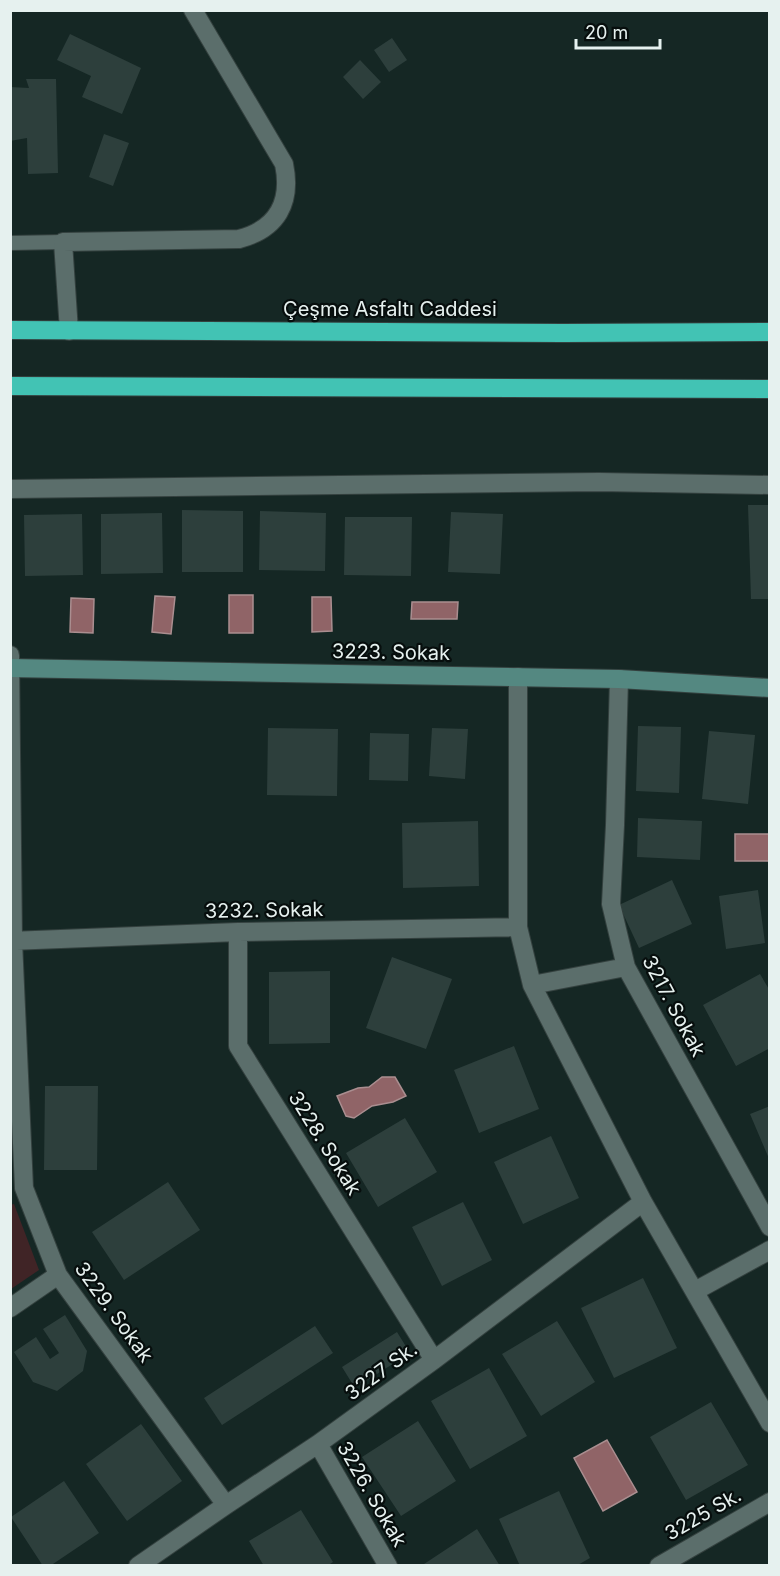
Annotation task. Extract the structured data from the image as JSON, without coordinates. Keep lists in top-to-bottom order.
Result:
{
  "streets": {
    "highway": ["Çeşme Asfaltı Caddesi"],
    "street": [
      "3223. Sokak",
      "3232. Sokak",
      "3217. Sokak",
      "3228. Sokak",
      "3229. Sokak",
      "3227 Sk.",
      "3226. Sokak",
      "3225 Sk."
    ]
  },
  "crossings": [
    ["3223. Sokak", "3217. Sokak"],
    ["3223. Sokak", "3229. Sokak"],
    ["3232. Sokak", "3228. Sokak"],
    ["3232. Sokak", "3229. Sokak"],
    ["3228. Sokak", "3227 Sk."],
    ["3229. Sokak", "3227 Sk."],
    ["3227 Sk.", "3226. Sokak"]
  ],
  "scale_bar": "20 m"
}
